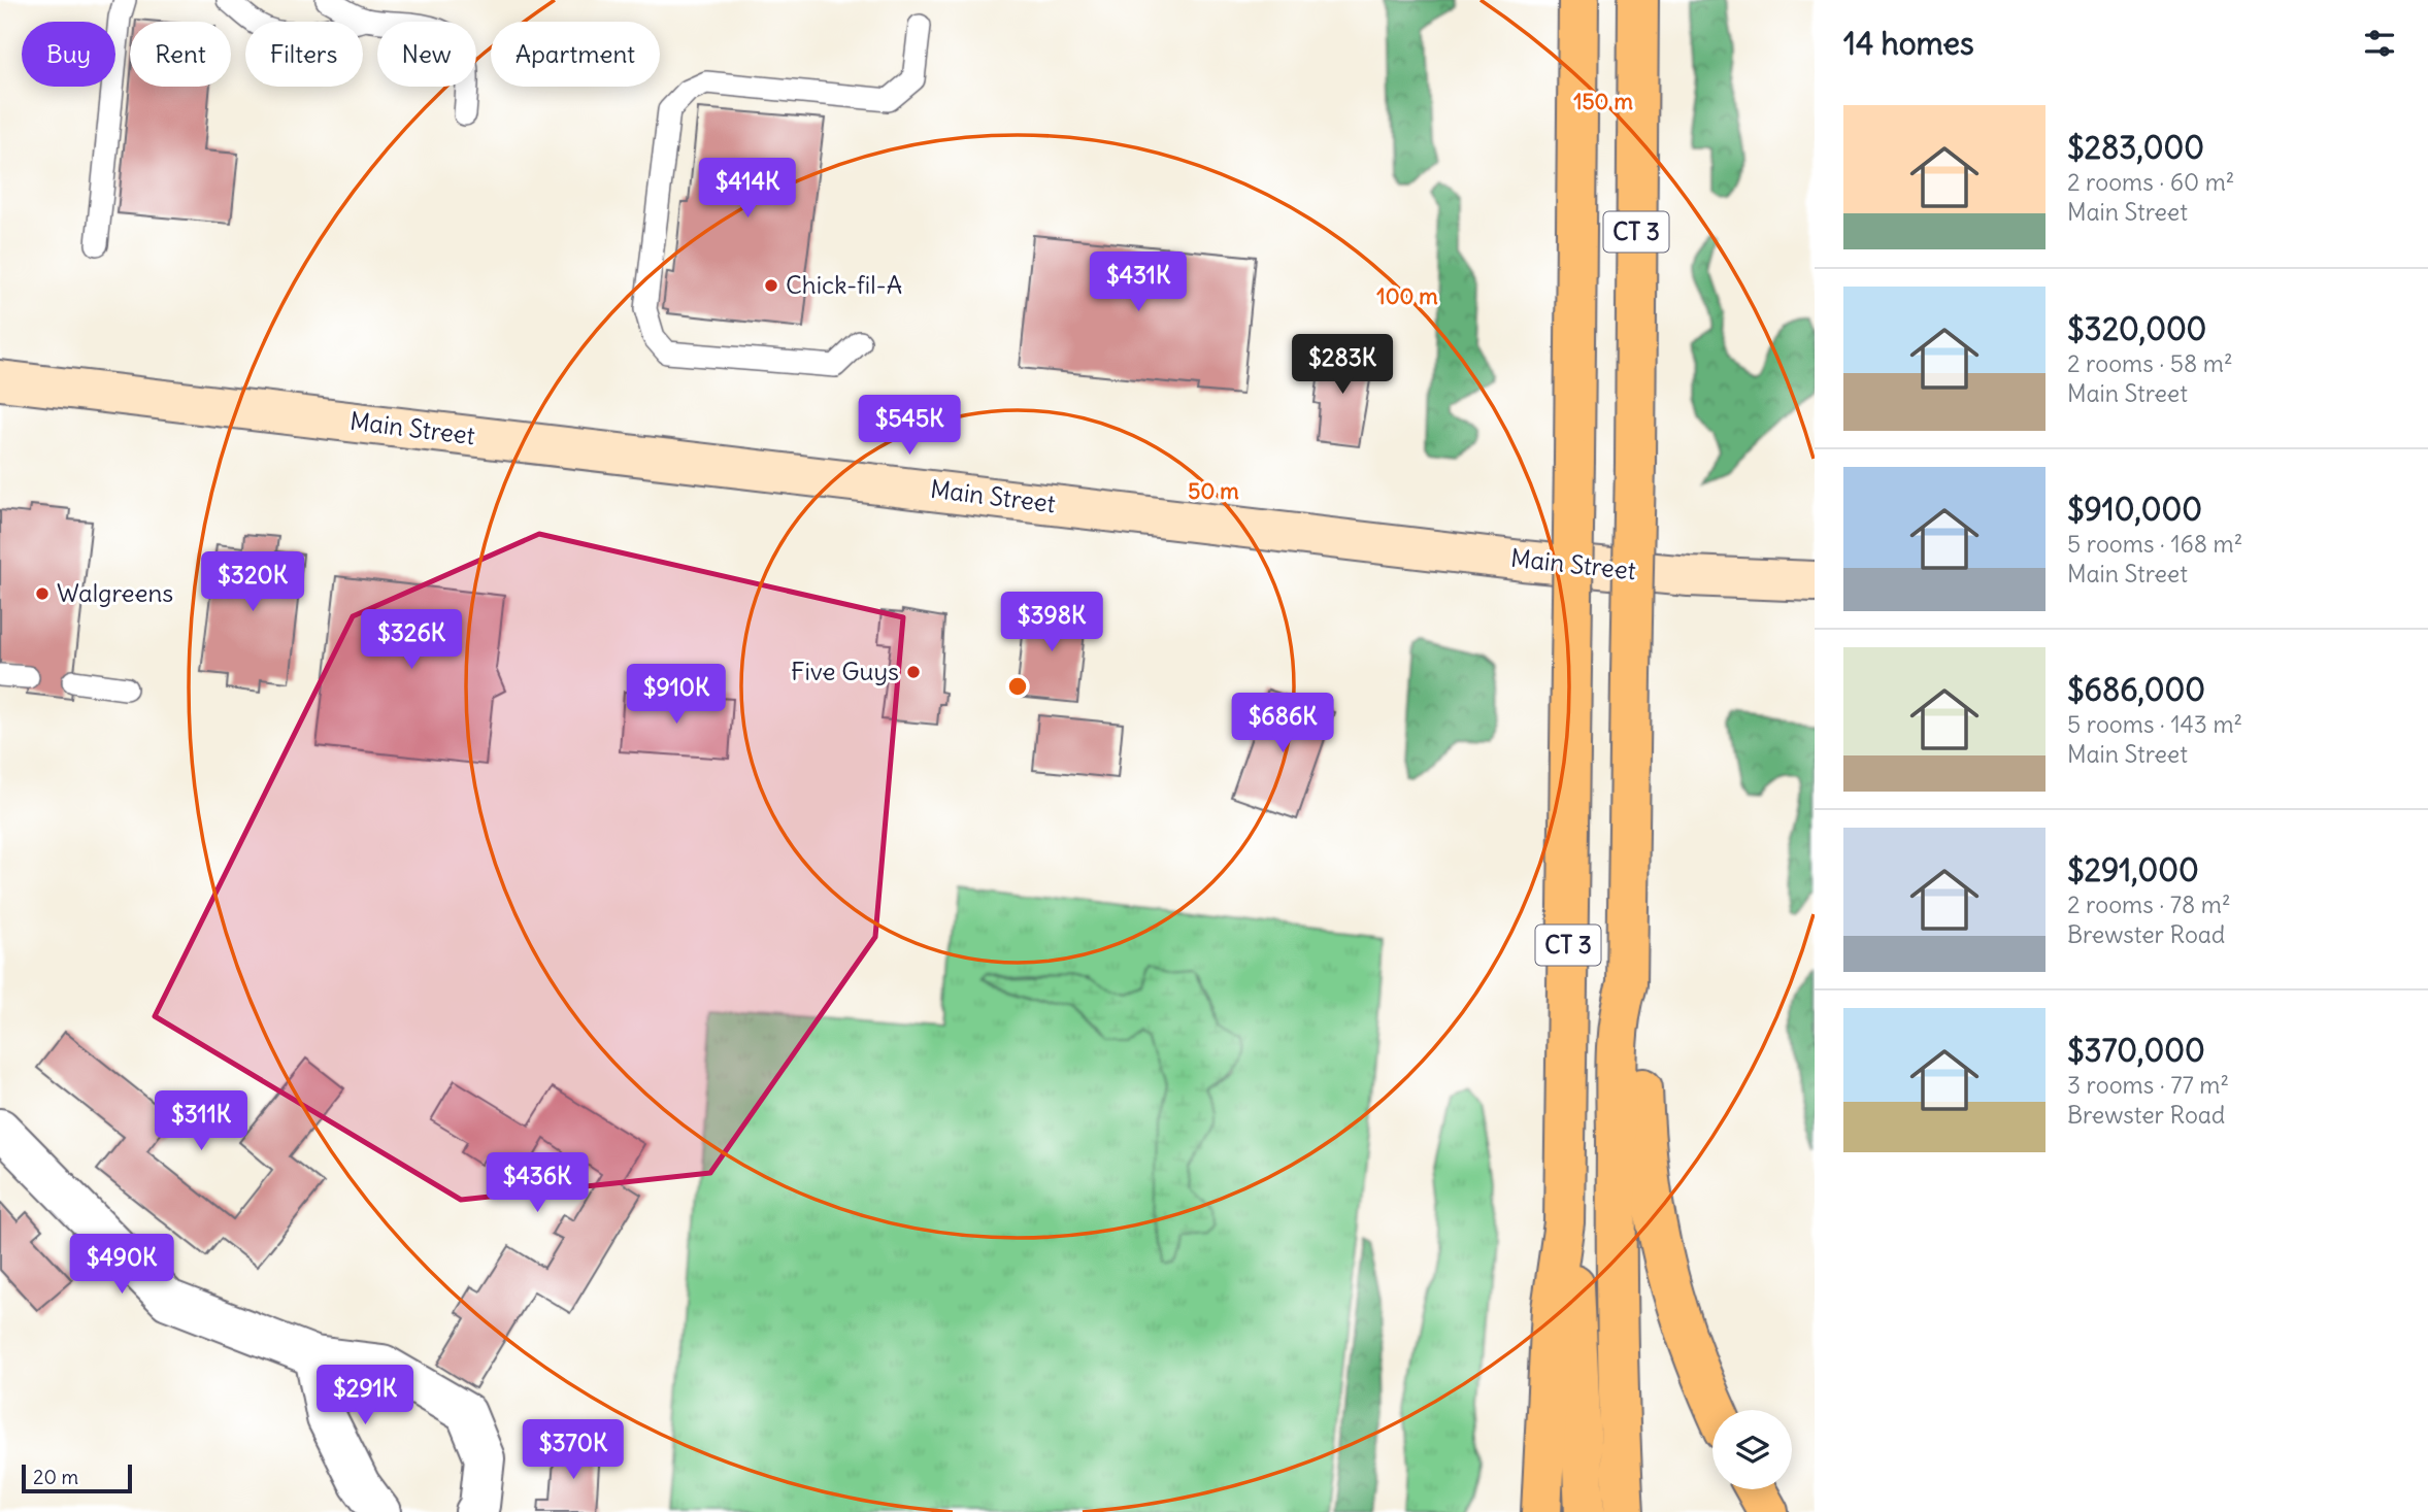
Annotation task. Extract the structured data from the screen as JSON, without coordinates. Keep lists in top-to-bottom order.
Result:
{
  "streets": {
    "highway": ["CT 3"],
    "main road": ["Main Street"]
  },
  "places": ["Chick-fil-A", "Walgreens", "Five Guys"],
  "scale_bar": "20 m",
  "page": {
    "heading": "14 homes",
    "chip": [
      "Buy",
      "Rent",
      "Filters",
      "New",
      "Apartment"
    ],
    "list": [
      {
        "name": "$283,000",
        "note": "2 rooms · 60 m² · Main Street"
      },
      {
        "name": "$320,000",
        "note": "2 rooms · 58 m² · Main Street"
      },
      {
        "name": "$910,000",
        "note": "5 rooms · 168 m² · Main Street"
      },
      {
        "name": "$686,000",
        "note": "5 rooms · 143 m² · Main Street"
      },
      {
        "name": "$291,000",
        "note": "2 rooms · 78 m² · Brewster Road"
      },
      {
        "name": "$370,000",
        "note": "3 rooms · 77 m² · Brewster Road"
      }
    ],
    "price": [
      "$414K",
      "$431K",
      "$283K",
      "$545K",
      "$320K",
      "$398K",
      "$326K",
      "$910K",
      "$686K",
      "$311K",
      "$436K",
      "$490K",
      "$291K",
      "$370K"
    ],
    "scale": "20 m"
  },
  "rings": ["150 m", "100 m", "50 m"]
}
